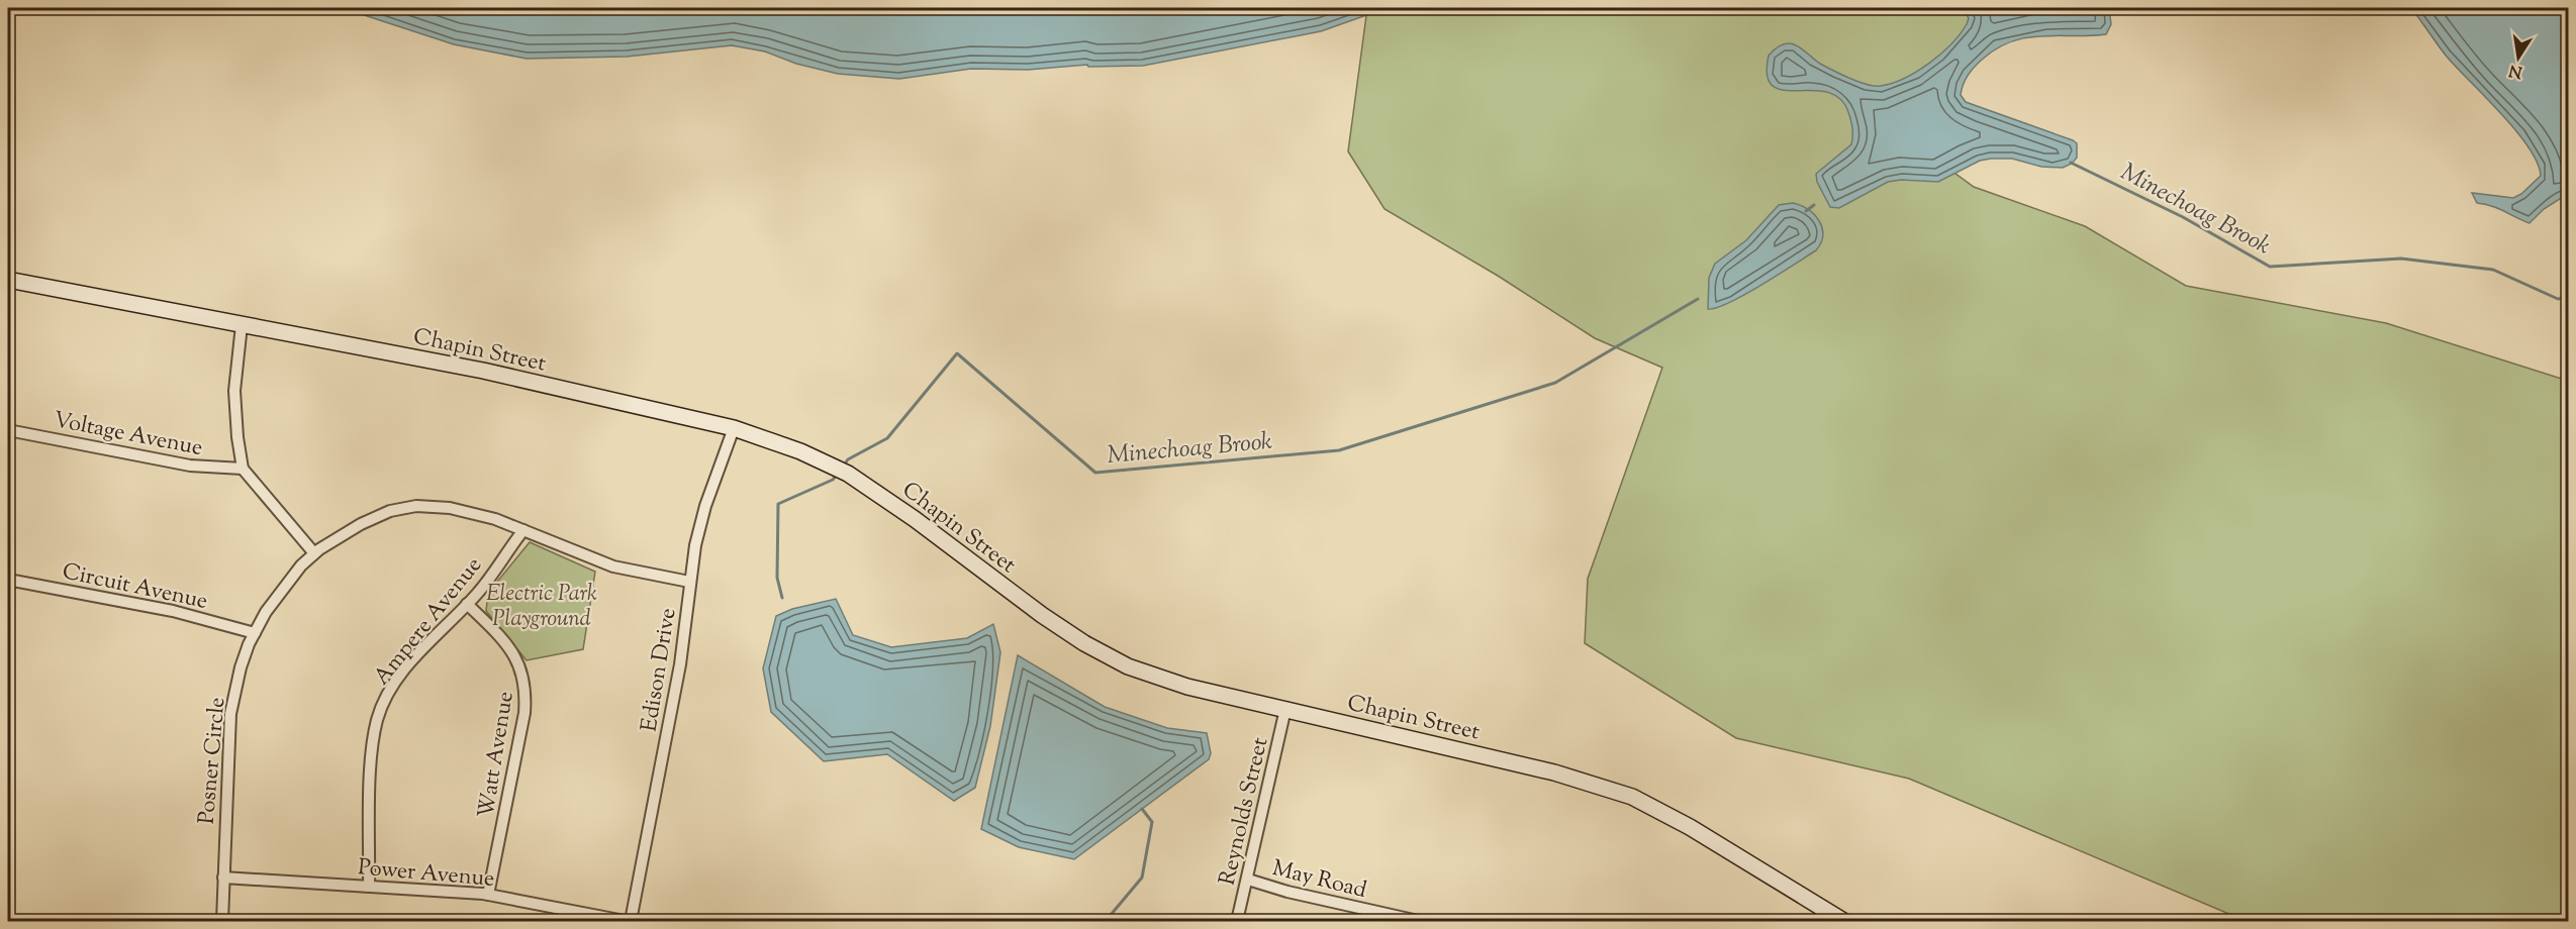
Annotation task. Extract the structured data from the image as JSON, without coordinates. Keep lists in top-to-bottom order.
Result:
{
  "streets": {
    "main road": ["Chapin Street"],
    "street": [
      "Voltage Avenue",
      "Circuit Avenue",
      "Ampere Avenue",
      "Edison Drive",
      "Watt Avenue",
      "Posner Circle",
      "Reynolds Street",
      "Power Avenue",
      "May Road"
    ]
  },
  "crossings": [
    ["Chapin Street", "Edison Drive"],
    ["Chapin Street", "Reynolds Street"],
    ["Circuit Avenue", "Posner Circle"],
    ["Ampere Avenue", "Watt Avenue"],
    ["Ampere Avenue", "Posner Circle"],
    ["Ampere Avenue", "Power Avenue"],
    ["Edison Drive", "Posner Circle"],
    ["Watt Avenue", "Power Avenue"],
    ["Posner Circle", "Power Avenue"],
    ["Reynolds Street", "May Road"]
  ],
  "water": ["Minechoag Brook"],
  "parks": ["Electric Park Playground"],
  "north": "bottom"
}
